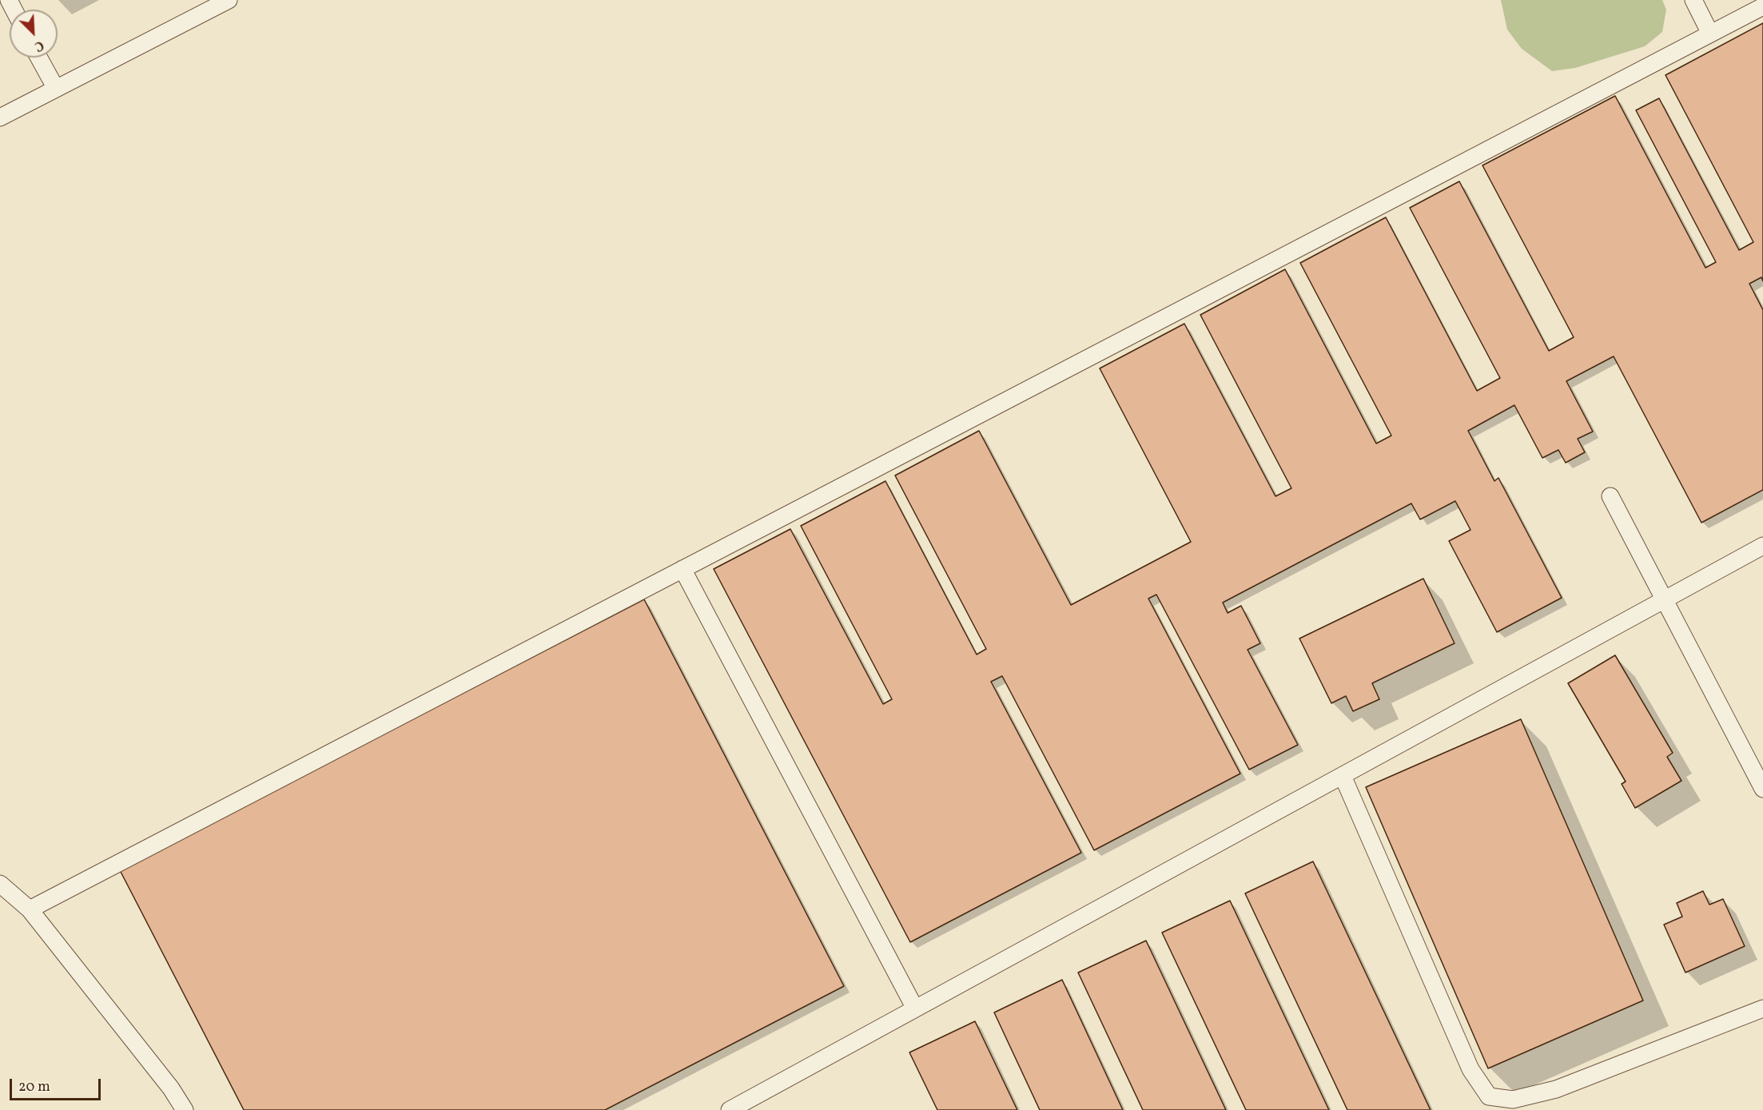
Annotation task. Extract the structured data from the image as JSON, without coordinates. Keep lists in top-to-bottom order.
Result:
{
  "scale_bar": "20 m",
  "north": "bottom right"
}
